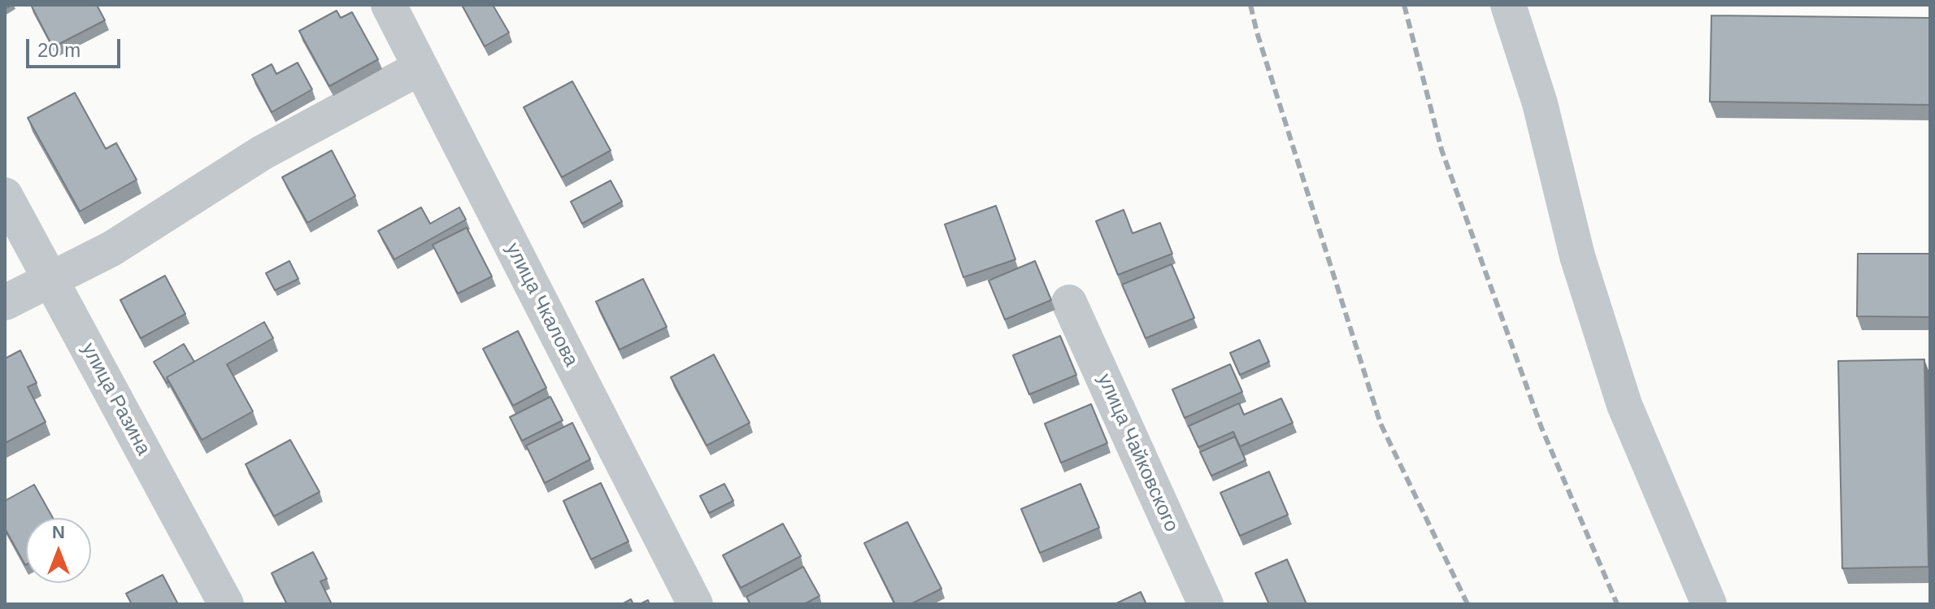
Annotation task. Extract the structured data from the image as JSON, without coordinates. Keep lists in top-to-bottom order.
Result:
{
  "streets": {
    "street": ["улица Чкалова", "улица Разина", "улица Чайковского"]
  },
  "scale_bar": "20 m",
  "north": "top"
}
